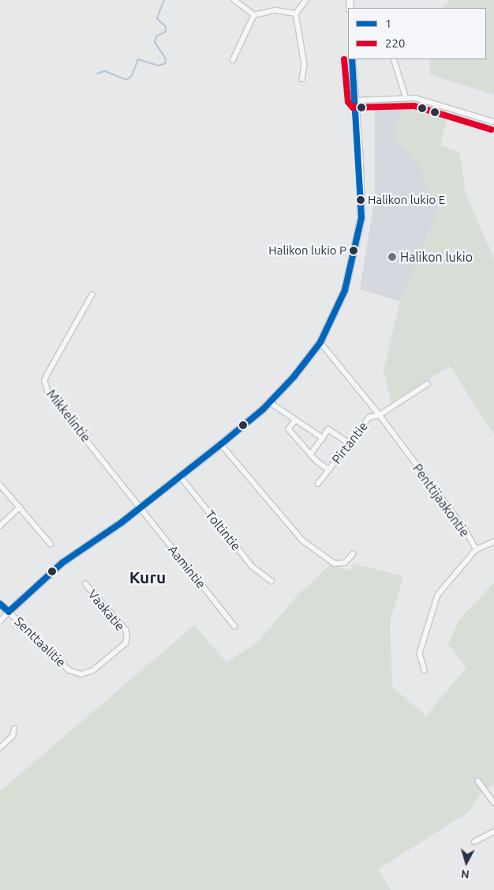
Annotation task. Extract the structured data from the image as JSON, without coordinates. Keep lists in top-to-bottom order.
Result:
{
  "streets": {
    "street": [
      "Mikkelintie",
      "Pirtantie",
      "Penttijaakontie",
      "Toltintie",
      "Aamintie",
      "Vaakatie",
      "Senttaalitie"
    ]
  },
  "crossings": [
    ["Mikkelintie", "Aamintie"],
    ["Pirtantie", "Penttijaakontie"],
    ["Vaakatie", "Senttaalitie"]
  ],
  "districts": ["Kuru"],
  "places": ["Halikon lukio E", "Halikon lukio P", "Halikon lukio"],
  "lines": ["transit line 1", "transit line 220"],
  "legend": ["1", "220"],
  "north": "bottom"
}
